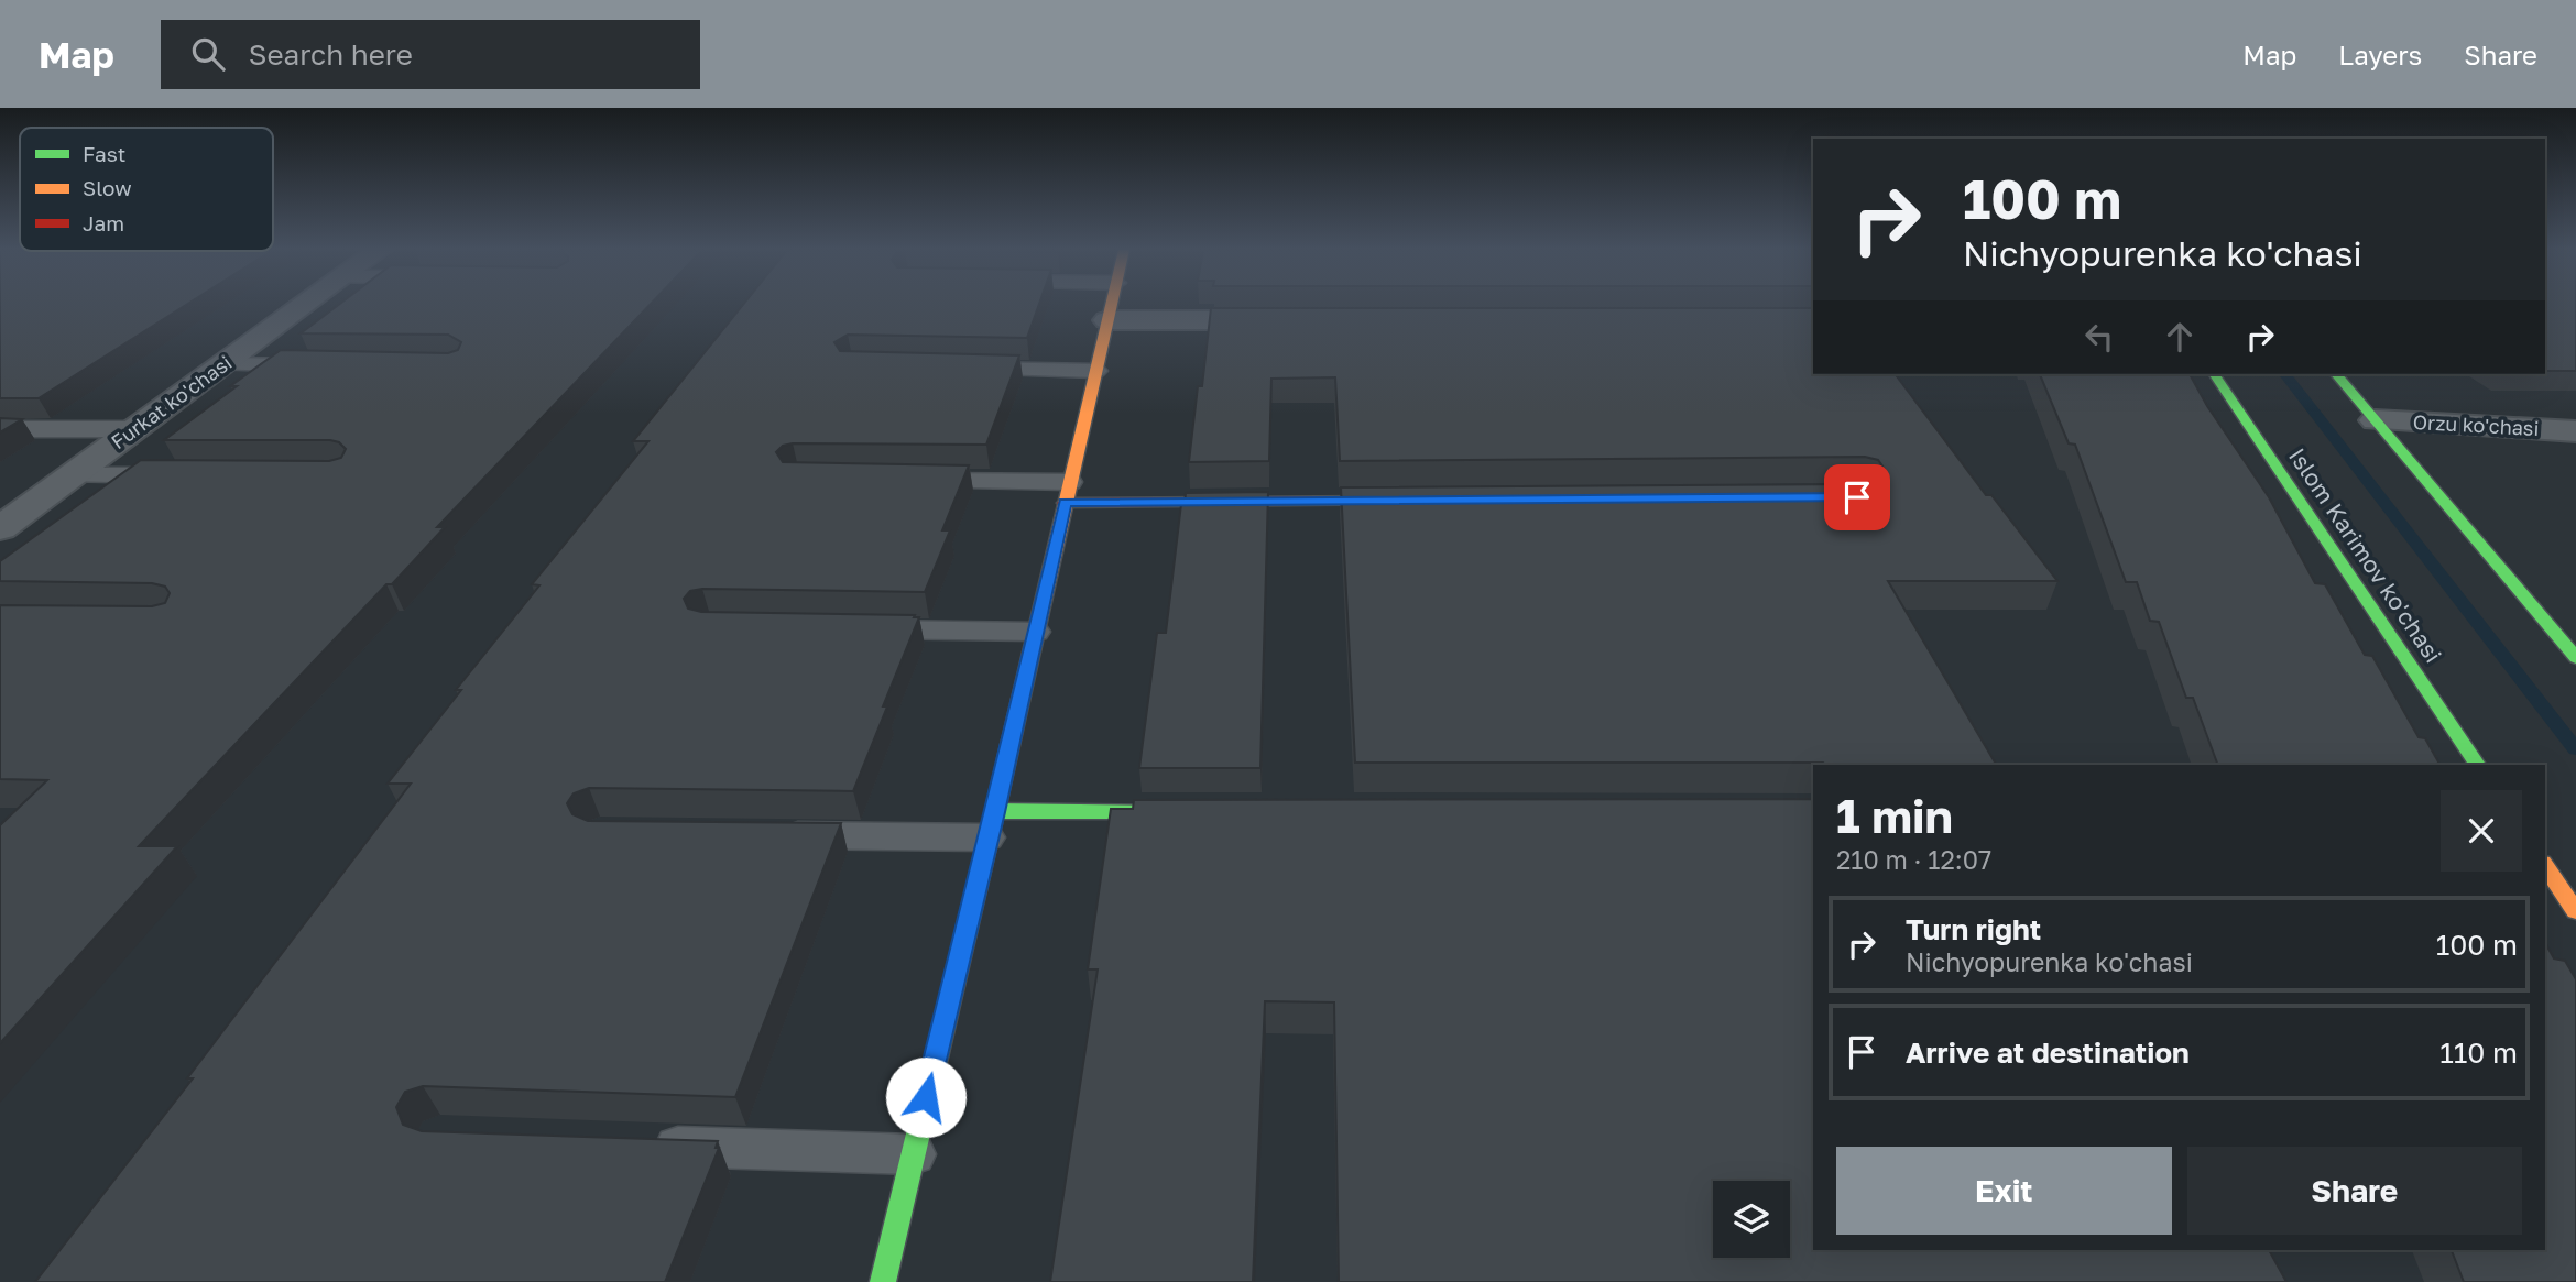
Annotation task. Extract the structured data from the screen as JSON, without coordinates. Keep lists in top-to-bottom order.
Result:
{
  "streets": {
    "street": ["Furkat ko'chasi", "Orzu ko'chasi", "Islom Karimov ko'chasi"]
  },
  "legend": ["Fast", "Slow", "Jam"],
  "page": {
    "header": "Map",
    "search": "Search here",
    "nav": ["Map", "Layers", "Share"],
    "turn": ["100 m", "Nichyopurenka ko'chasi"],
    "heading": ["1 min", "210 m · 12:07"],
    "list": [
      {
        "name": "Turn right",
        "note": "Nichyopurenka ko'chasi",
        "value": "100 m"
      },
      {
        "name": "Arrive at destination",
        "value": "110 m"
      }
    ],
    "buttons": ["Exit", "Share"]
  }
}
